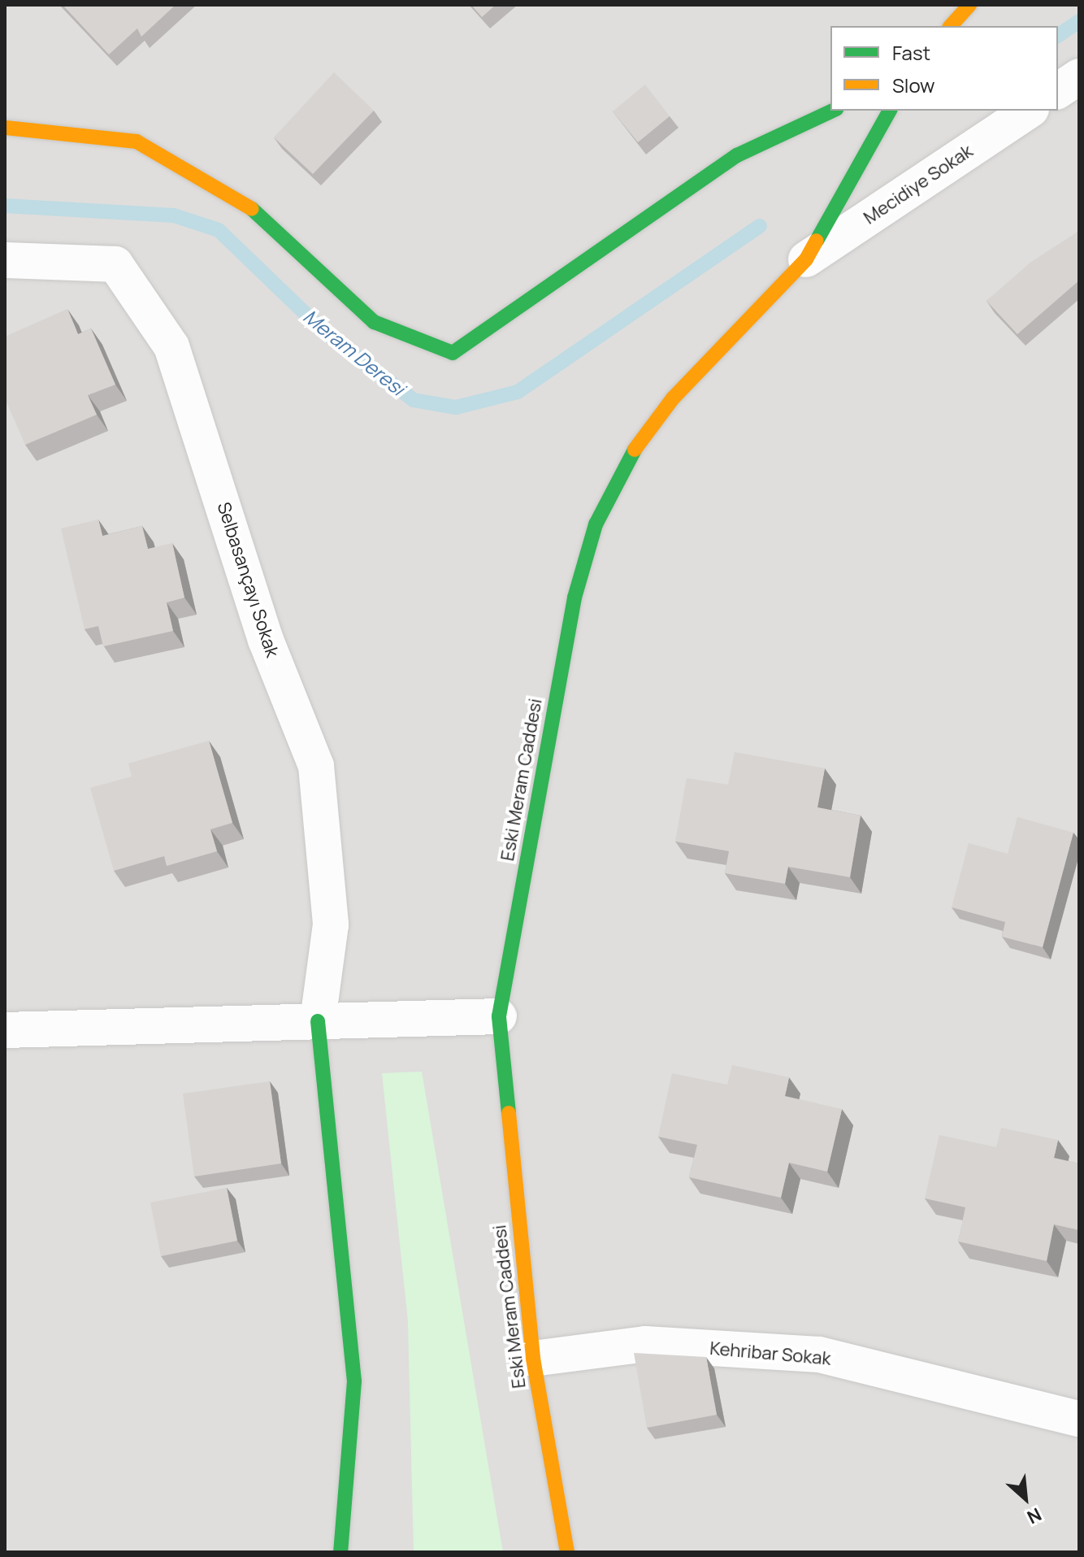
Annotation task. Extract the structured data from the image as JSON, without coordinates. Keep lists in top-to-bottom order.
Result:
{
  "streets": {
    "street": [
      "Mecidiye Sokak",
      "Selbasançayı Sokak",
      "Eski Meram Caddesi",
      "Kehribar Sokak"
    ]
  },
  "crossings": [
    ["Mecidiye Sokak", "Eski Meram Caddesi"],
    ["Eski Meram Caddesi", "Kehribar Sokak"]
  ],
  "water": ["Meram Deresi"],
  "legend": ["Fast", "Slow"],
  "north": "bottom right"
}
